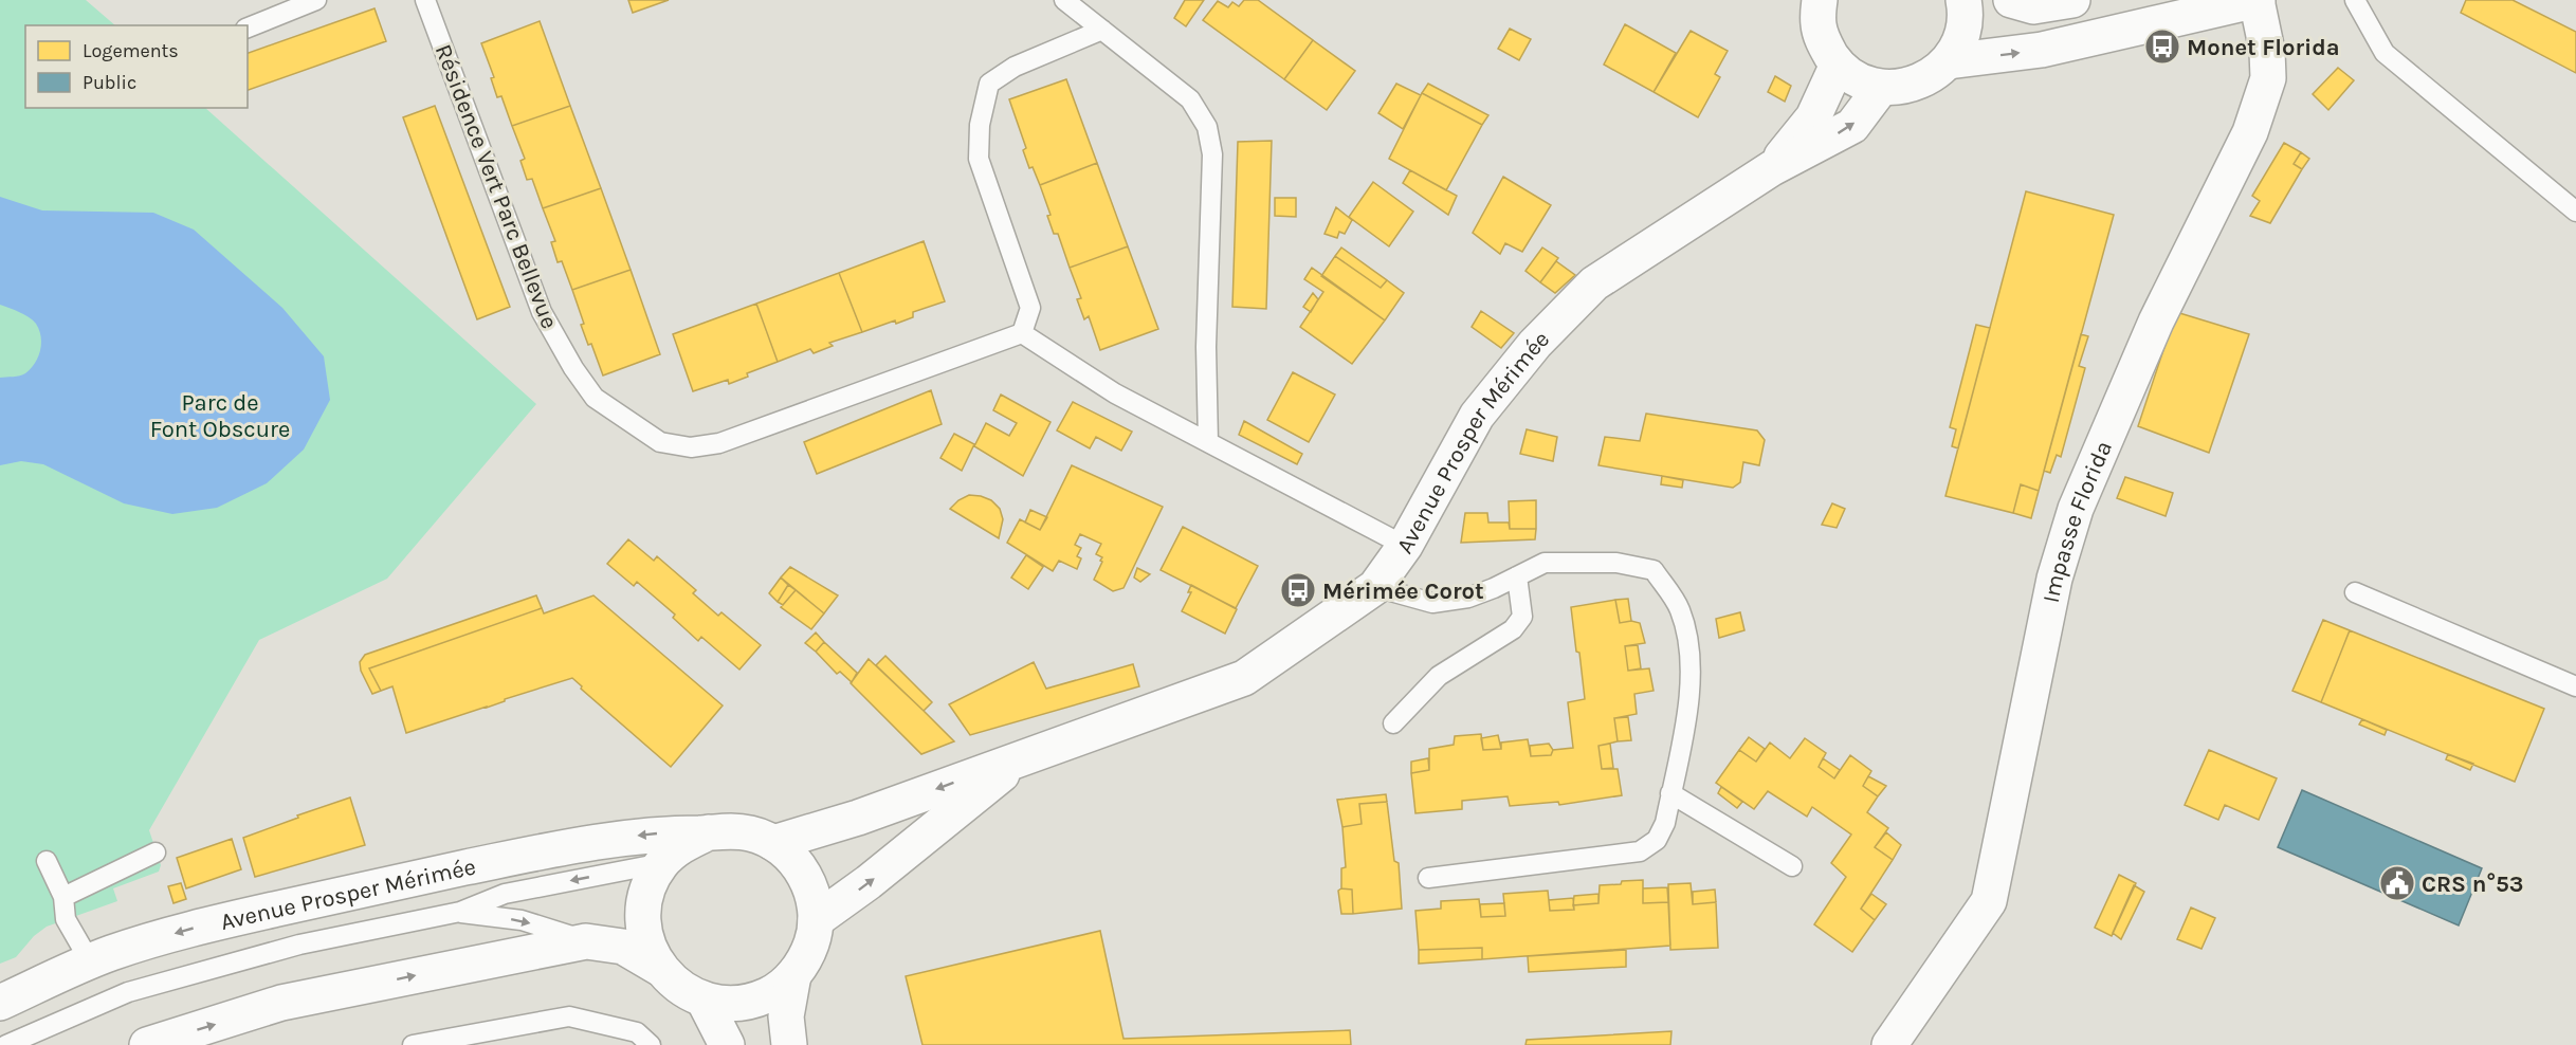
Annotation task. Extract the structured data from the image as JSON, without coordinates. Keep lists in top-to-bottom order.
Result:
{
  "streets": {
    "street": ["Avenue Prosper Mérimée", "Impasse Florida"],
    "lane": ["Résidence Vert Parc Bellevue"]
  },
  "parks": ["Parc de Font Obscure"],
  "places": {
    "bus stop": ["Monet Florida", "Mérimée Corot"],
    "public building": ["CRS n°53"]
  },
  "legend": ["Logements", "Public"]
}
